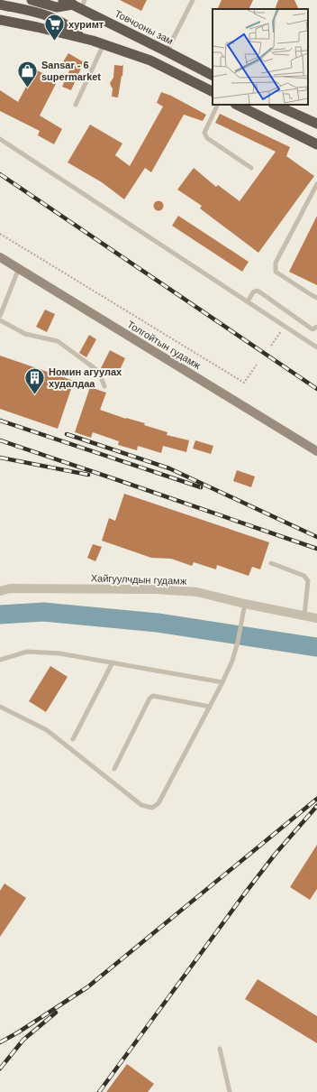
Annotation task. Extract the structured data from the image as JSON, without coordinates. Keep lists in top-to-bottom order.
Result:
{
  "streets": {
    "highway": ["Товчооны зам"],
    "main road": ["Толгойтын гудамж"],
    "street": ["Хайгуулчдын гудамж"]
  },
  "places": {
    "supermarket": ["хуримт"],
    "shop": ["Sansar - 6 supermarket"],
    "building": ["Номин агуулах худалдаа"]
  }
}
